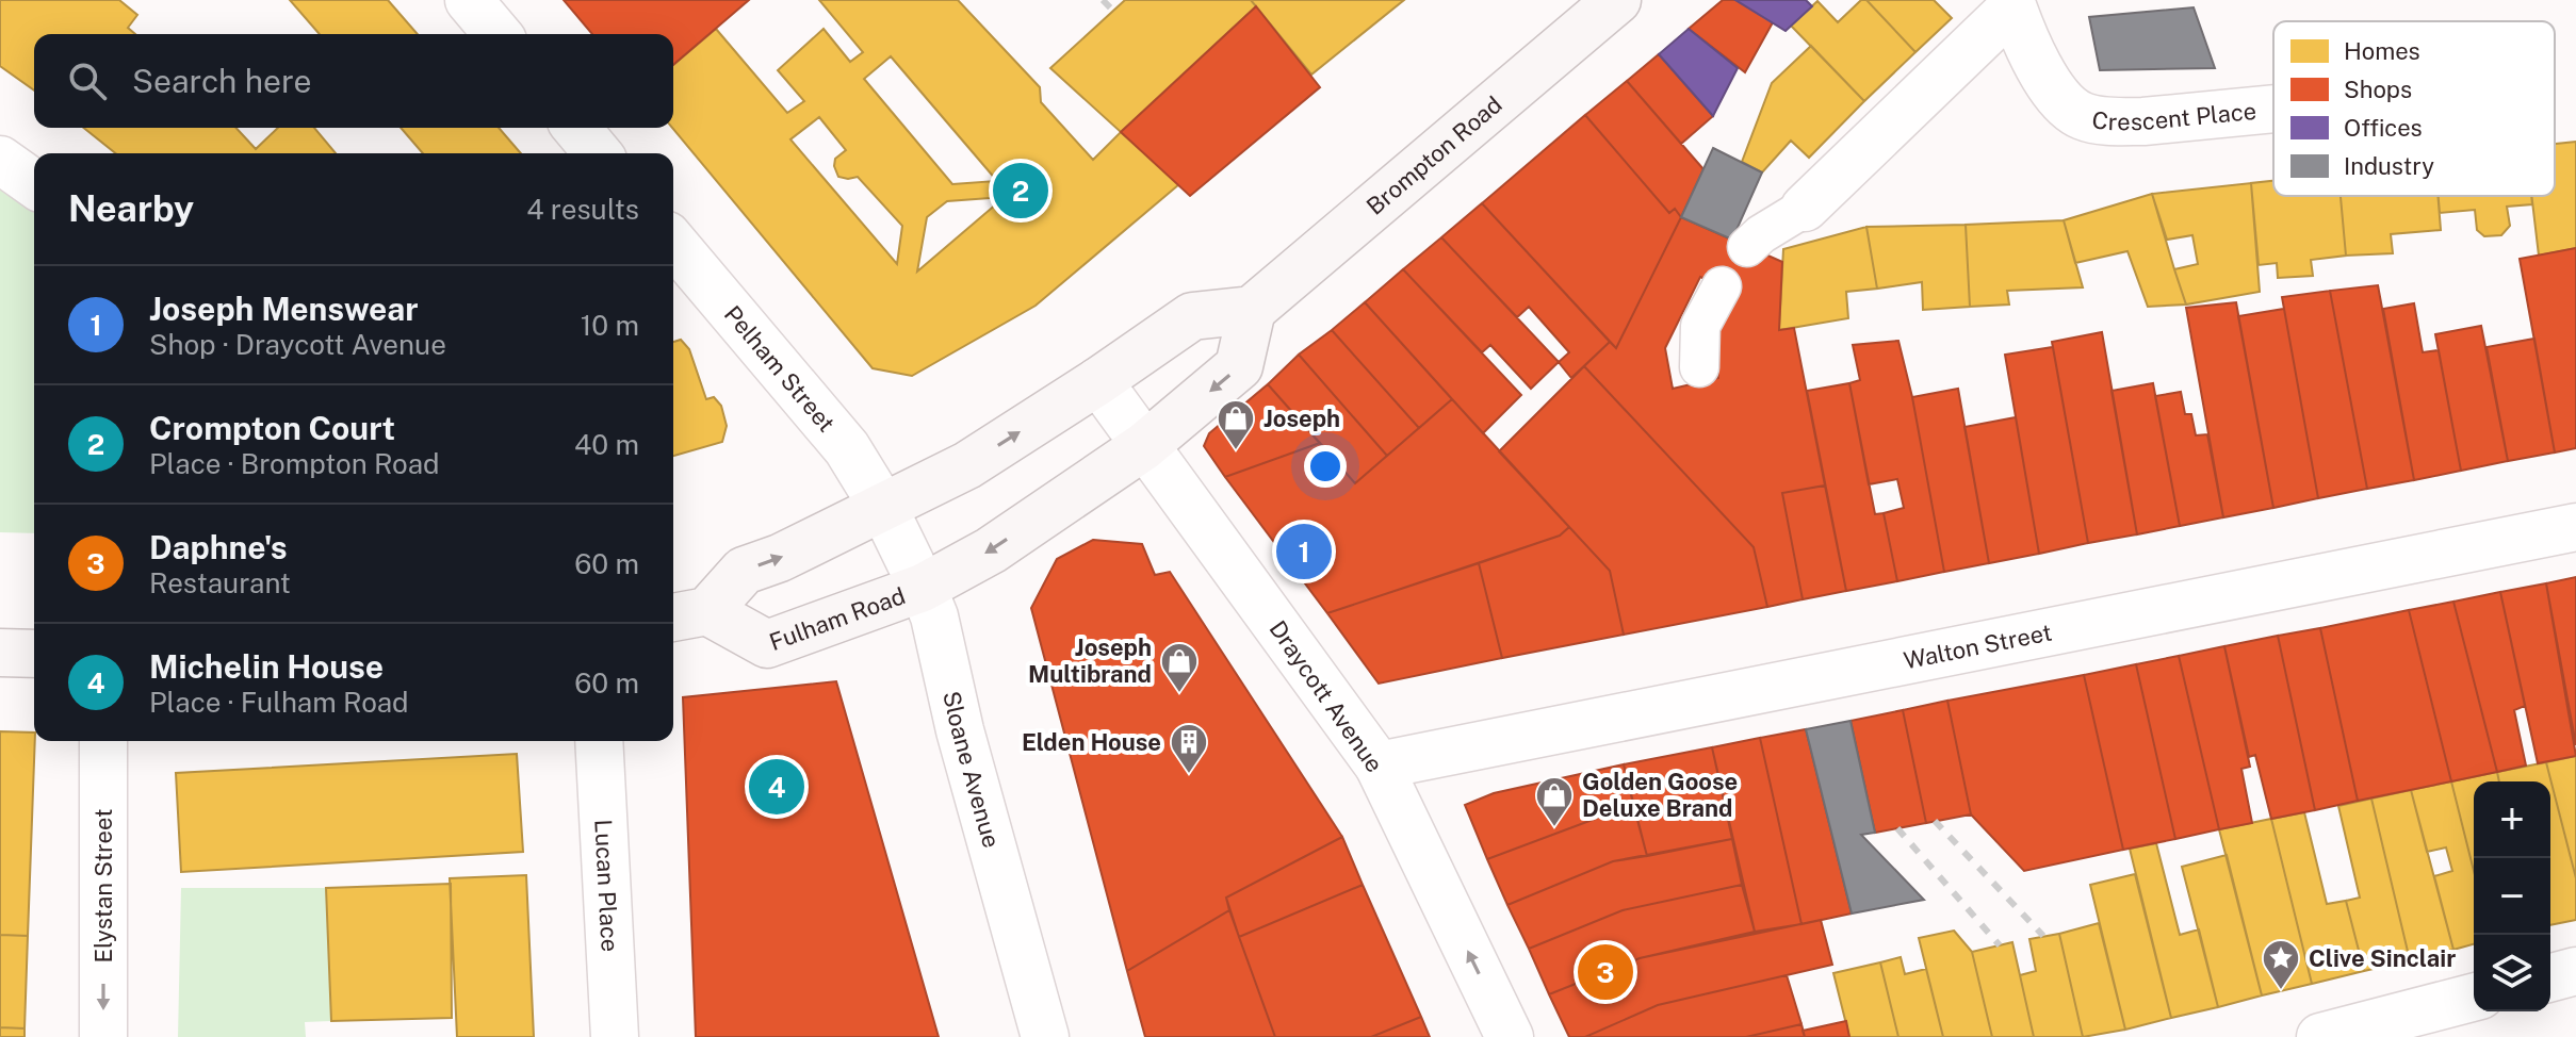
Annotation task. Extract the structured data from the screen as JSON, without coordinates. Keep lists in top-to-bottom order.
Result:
{
  "streets": {
    "main road": ["Brompton Road", "Fulham Road"],
    "street": [
      "Crescent Place",
      "Pelham Street",
      "Walton Street",
      "Draycott Avenue",
      "Sloane Avenue",
      "Elystan Street",
      "Lucan Place"
    ]
  },
  "crossings": [
    ["Pelham Street", "Fulham Road"],
    ["Pelham Street", "Sloane Avenue"],
    ["Fulham Road", "Sloane Avenue"],
    ["Walton Street", "Draycott Avenue"]
  ],
  "one_way": ["Fulham Road", "Draycott Avenue", "Elystan Street"],
  "places": {
    "shop": ["Joseph", "Joseph Multibrand", "Golden Goose Deluxe Brand"],
    "building": ["Elden House"],
    "place": ["Clive Sinclair"]
  },
  "legend": [
    "Homes",
    "Shops",
    "Offices",
    "Industry"
  ],
  "page": {
    "search": "Search here",
    "heading": ["Nearby", "4 results"],
    "pins": [
      "2",
      "1",
      "4",
      "3"
    ],
    "list": [
      {
        "mark": "1",
        "name": "Joseph Menswear",
        "note": "Shop · Draycott Avenue",
        "value": "10 m"
      },
      {
        "mark": "2",
        "name": "Crompton Court",
        "note": "Place · Brompton Road",
        "value": "40 m"
      },
      {
        "mark": "3",
        "name": "Daphne's",
        "note": "Restaurant",
        "value": "60 m"
      },
      {
        "mark": "4",
        "name": "Michelin House",
        "note": "Place · Fulham Road",
        "value": "60 m"
      }
    ],
    "map_buttons": ["+", "−"]
  }
}
